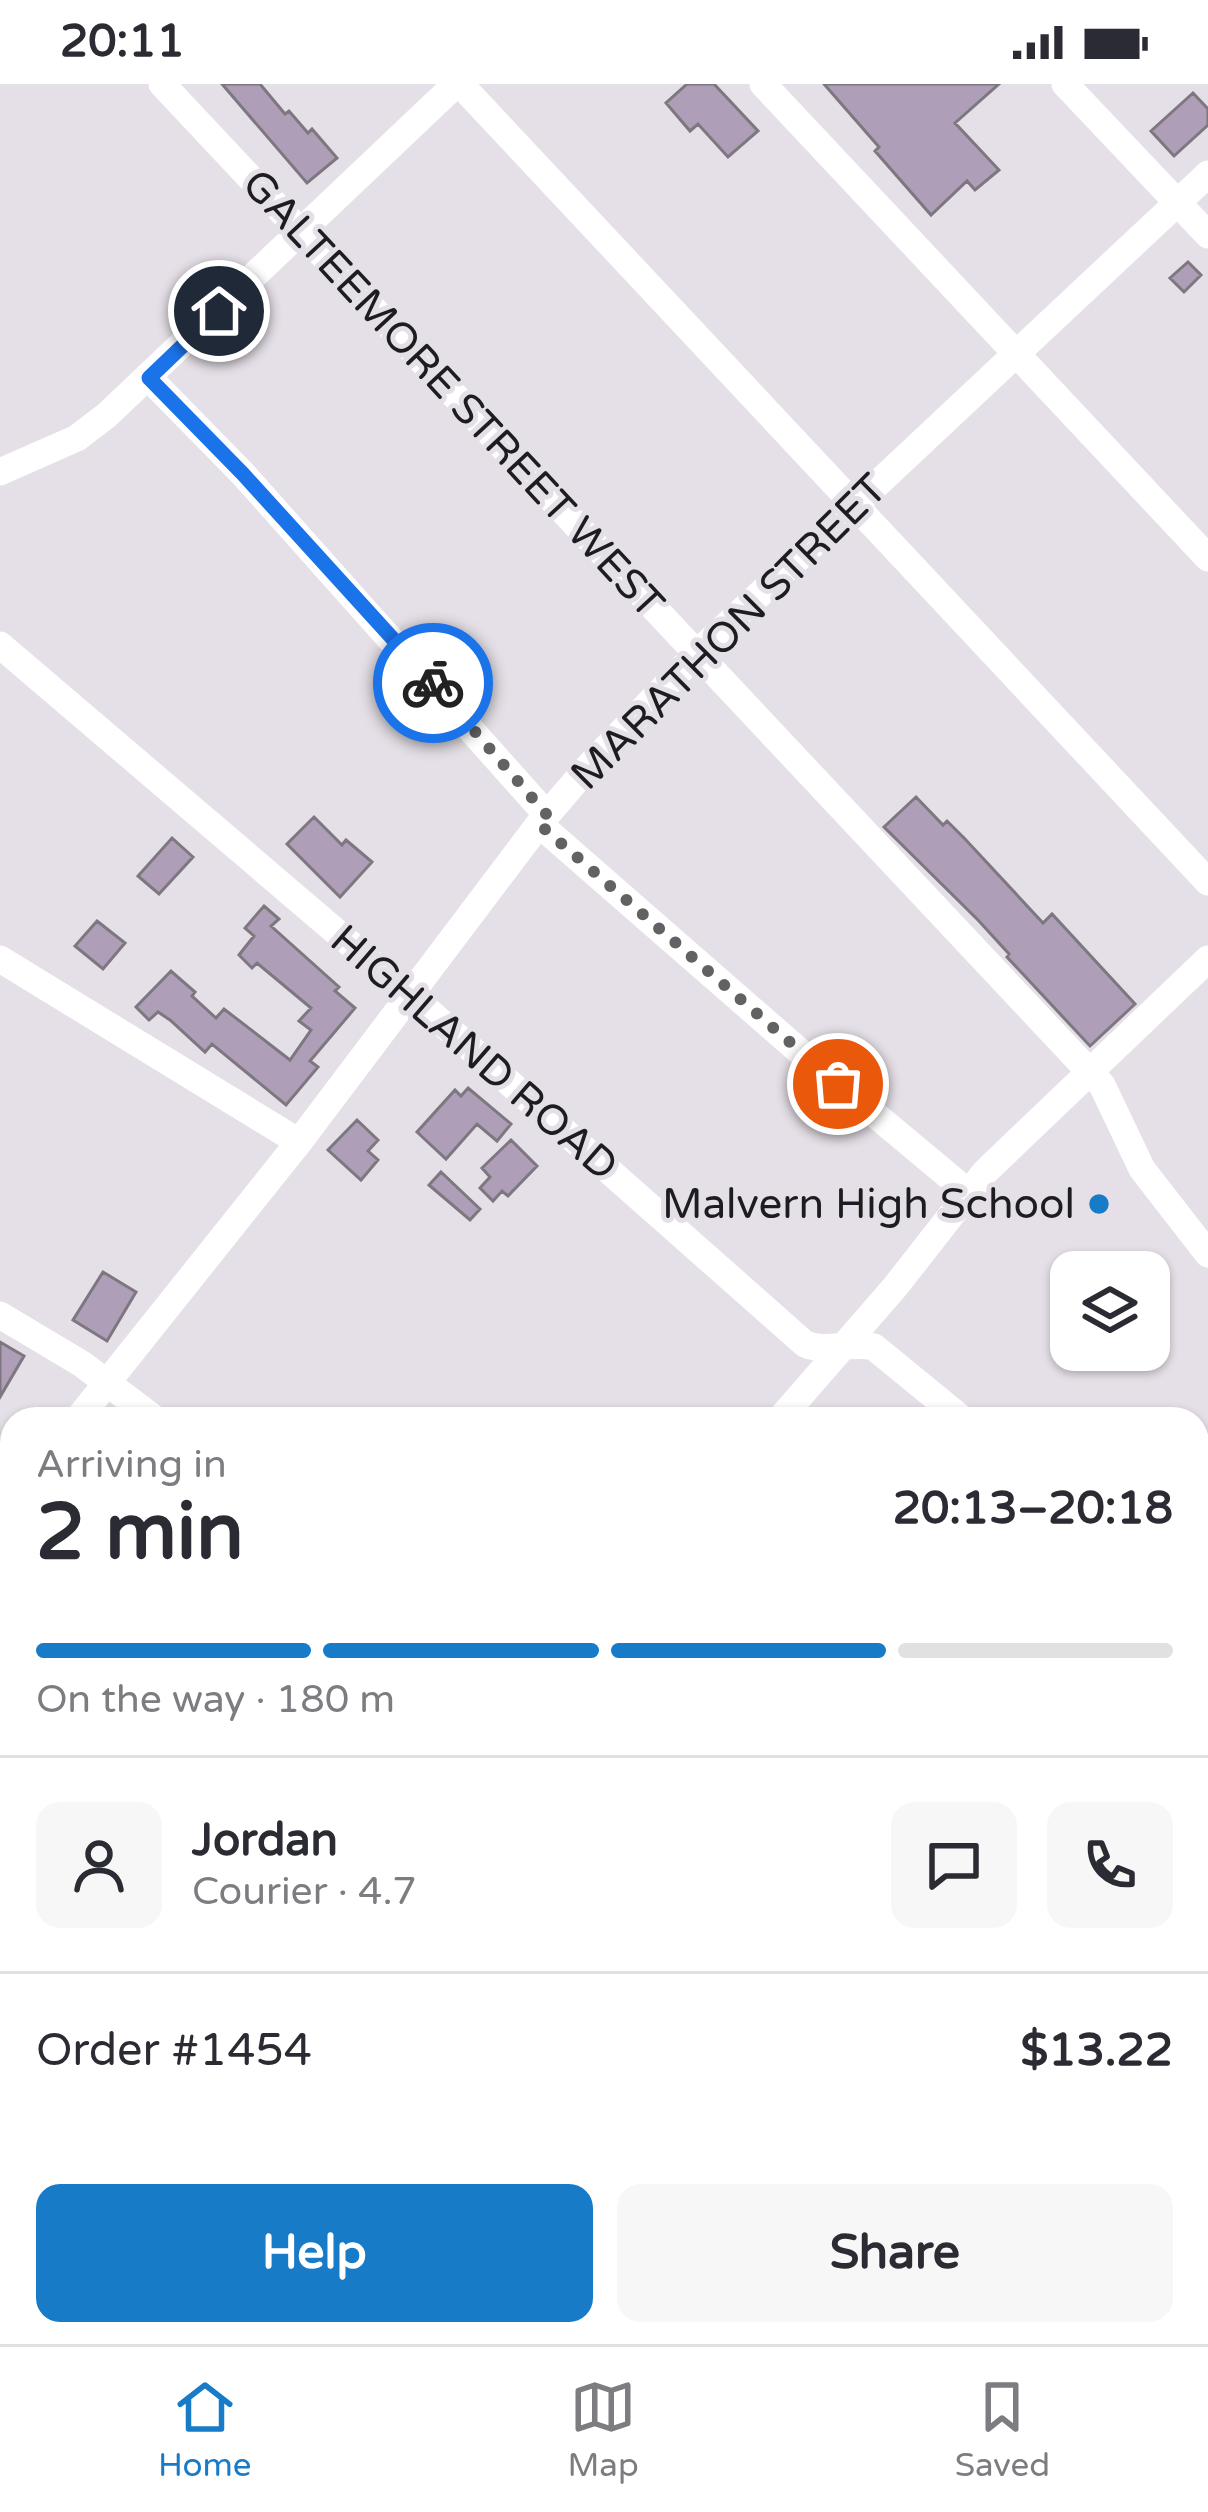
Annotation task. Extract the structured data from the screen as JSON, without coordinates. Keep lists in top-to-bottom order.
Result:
{
  "streets": {
    "street": ["GALTEEMORE STREET WEST", "MARATHON STREET", "HIGHLAND ROAD"]
  },
  "crossings": [
    ["GALTEEMORE STREET WEST", "MARATHON STREET"],
    ["MARATHON STREET", "HIGHLAND ROAD"]
  ],
  "places": ["Malvern High School"],
  "page": {
    "status": "20:11",
    "heading": ["2 min", "Arriving in", "20:13–20:18"],
    "panel": [
      "Jordan",
      "Courier · 4.7",
      "Order #1454",
      "$13.22"
    ],
    "bar": "On the way · 180 m",
    "buttons": ["Help", "Share"],
    "tabs": ["Home", "Map", "Saved"]
  }
}
